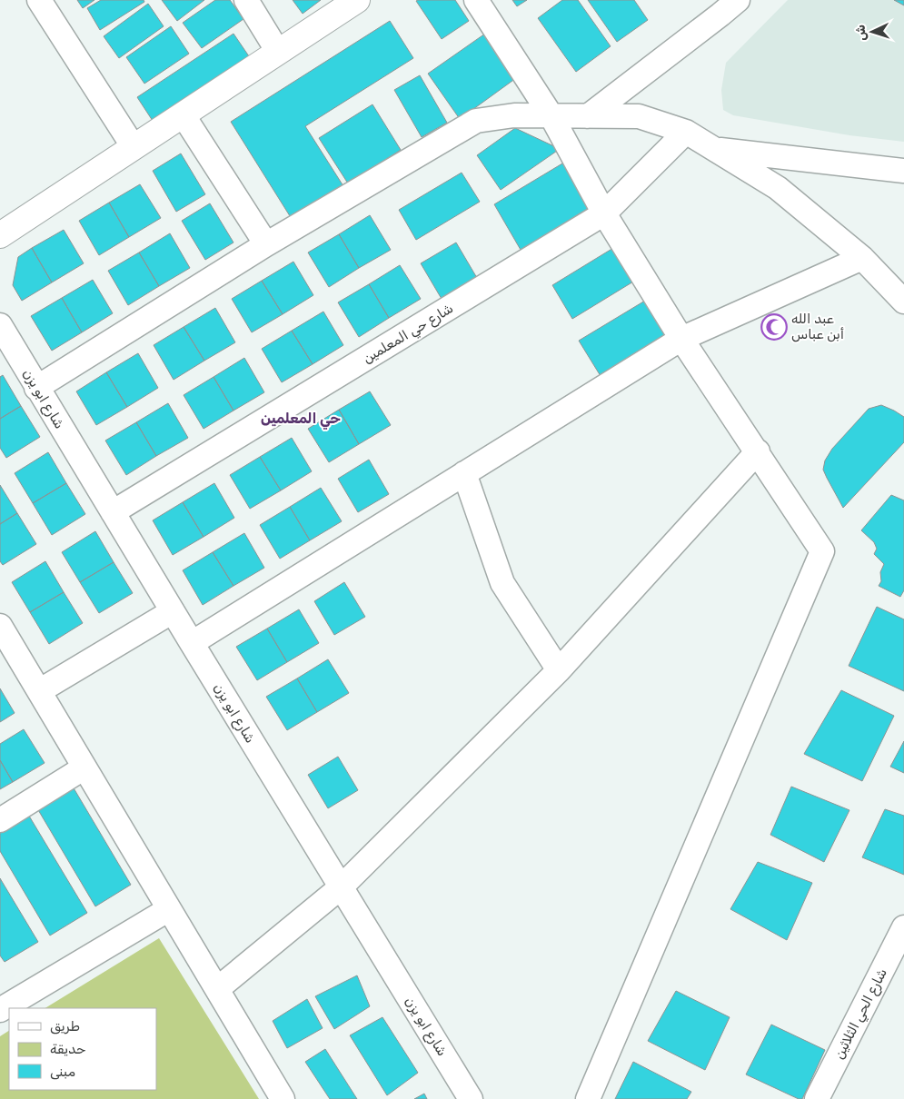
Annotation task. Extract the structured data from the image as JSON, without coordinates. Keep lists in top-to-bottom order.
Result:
{
  "streets": {
    "street": ["شارع حي المعلمين", "شارع ابو يزن", "شارع الحي الثلاثين"]
  },
  "crossings": [
    ["شارع حي المعلمين", "شارع ابو يزن"]
  ],
  "districts": ["حي المعلمين"],
  "places": {
    "mosque": ["عبد الله أبن عباس"]
  },
  "legend": ["طريق", "حديقة", "مبنى"],
  "north": "left"
}
